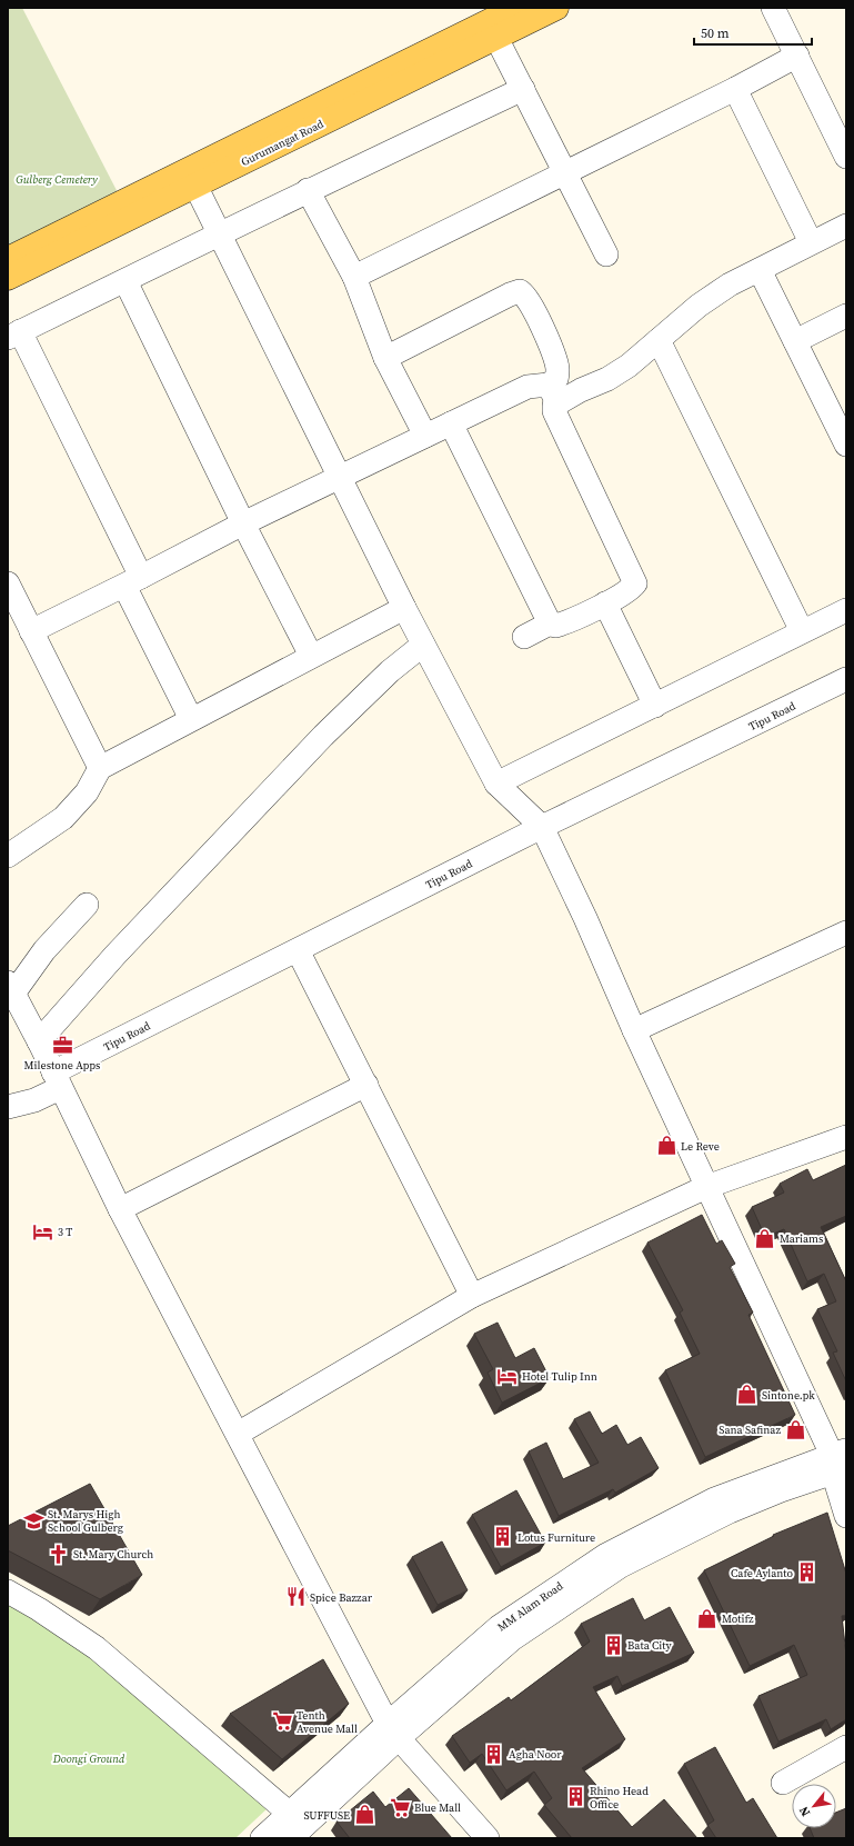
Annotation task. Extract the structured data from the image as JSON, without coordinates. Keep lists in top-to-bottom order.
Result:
{
  "streets": {
    "main road": ["Gurumangat Road"],
    "street": ["Tipu Road", "MM Alam Road"]
  },
  "parks": ["Gulberg Cemetery", "Doongi Ground"],
  "places": {
    "office": ["Milestone Apps"],
    "shop": [
      "Le Reve",
      "Mariams",
      "Sintone.pk",
      "Sana Safinaz",
      "Motifz",
      "SUFFUSE"
    ],
    "hotel": ["3 T", "Hotel Tulip Inn"],
    "school or university": ["St. Marys High School Gulberg"],
    "building": [
      "Lotus Furniture",
      "Cafe Aylanto",
      "Bata City",
      "Agha Noor",
      "Rhino Head Office"
    ],
    "church": ["St. Mary Church"],
    "restaurant": ["Spice Bazzar"],
    "supermarket": ["Tenth Avenue Mall", "Blue Mall"]
  },
  "scale_bar": "50 m",
  "north": "bottom left"
}
